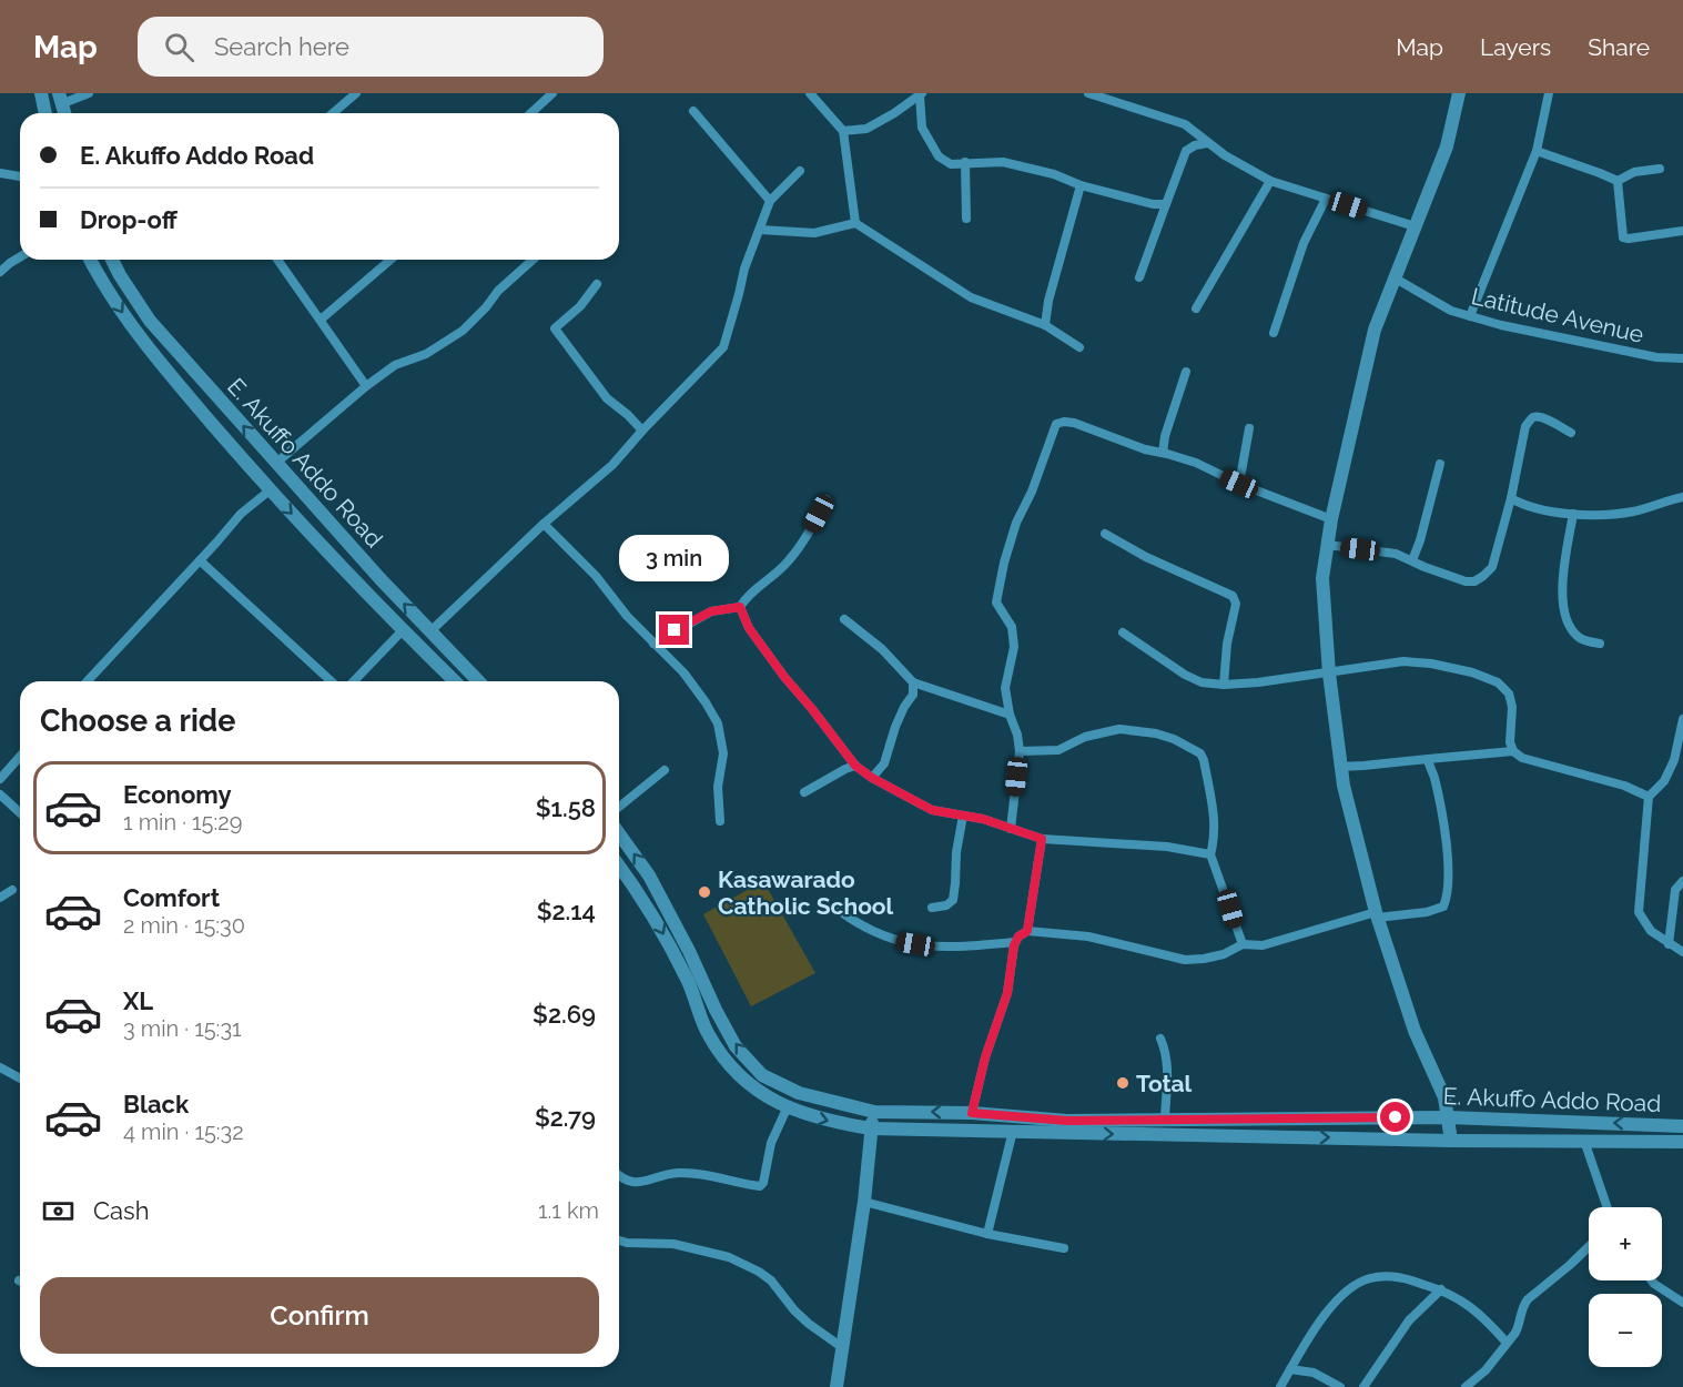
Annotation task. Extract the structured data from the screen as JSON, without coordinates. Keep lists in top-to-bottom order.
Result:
{
  "streets": {
    "main road": ["E. Akuffo Addo Road"],
    "street": ["Latitude Avenue"]
  },
  "places": ["Kasawarado Catholic School", "Total"],
  "page": {
    "header": "Map",
    "search": "Search here",
    "nav": ["Map", "Layers", "Share"],
    "banner": ["E. Akuffo Addo Road", "Drop-off"],
    "bubble": "3 min",
    "heading": "Choose a ride",
    "list": [
      {
        "name": "Economy",
        "note": "1 min · 15:29",
        "value": "$1.58"
      },
      {
        "name": "Comfort",
        "note": "2 min · 15:30",
        "value": "$2.14"
      },
      {
        "name": "XL",
        "note": "3 min · 15:31",
        "value": "$2.69"
      },
      {
        "name": "Black",
        "note": "4 min · 15:32",
        "value": "$2.79"
      }
    ],
    "pay": ["Cash", "1.1 km"],
    "map_buttons": ["+", "−"],
    "buttons": "Confirm"
  }
}
